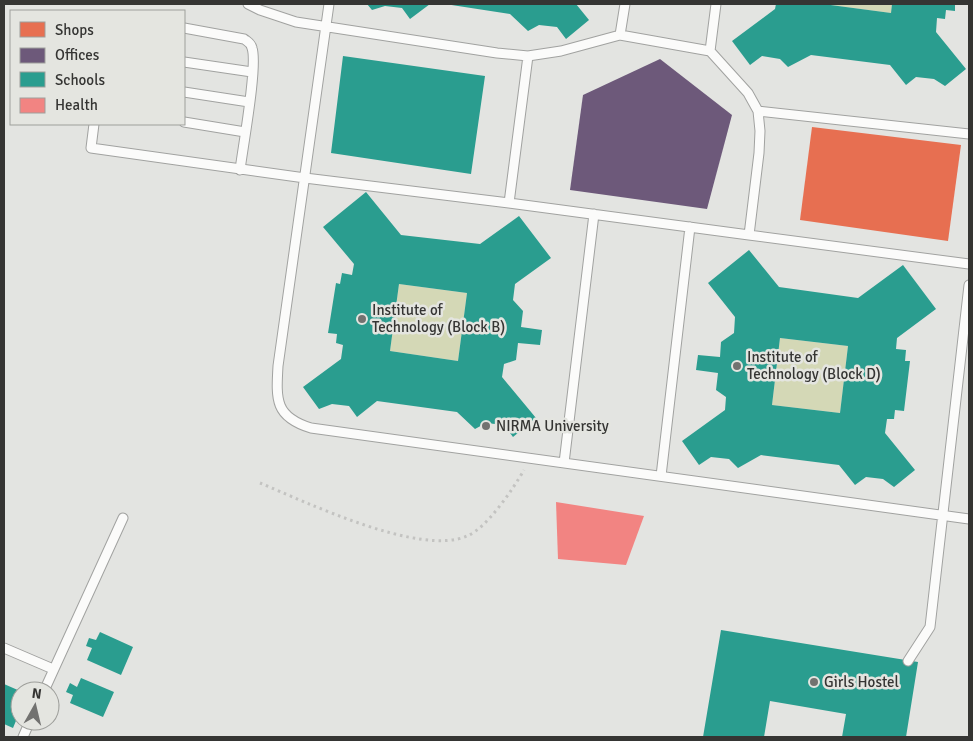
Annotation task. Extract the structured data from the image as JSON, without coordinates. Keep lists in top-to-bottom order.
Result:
{
  "places": [
    "Institute of Technology (Block B)",
    "Institute of Technology (Block D)",
    "NIRMA University",
    "Girls Hostel"
  ],
  "legend": [
    "Shops",
    "Offices",
    "Schools",
    "Health"
  ],
  "north": "top"
}
